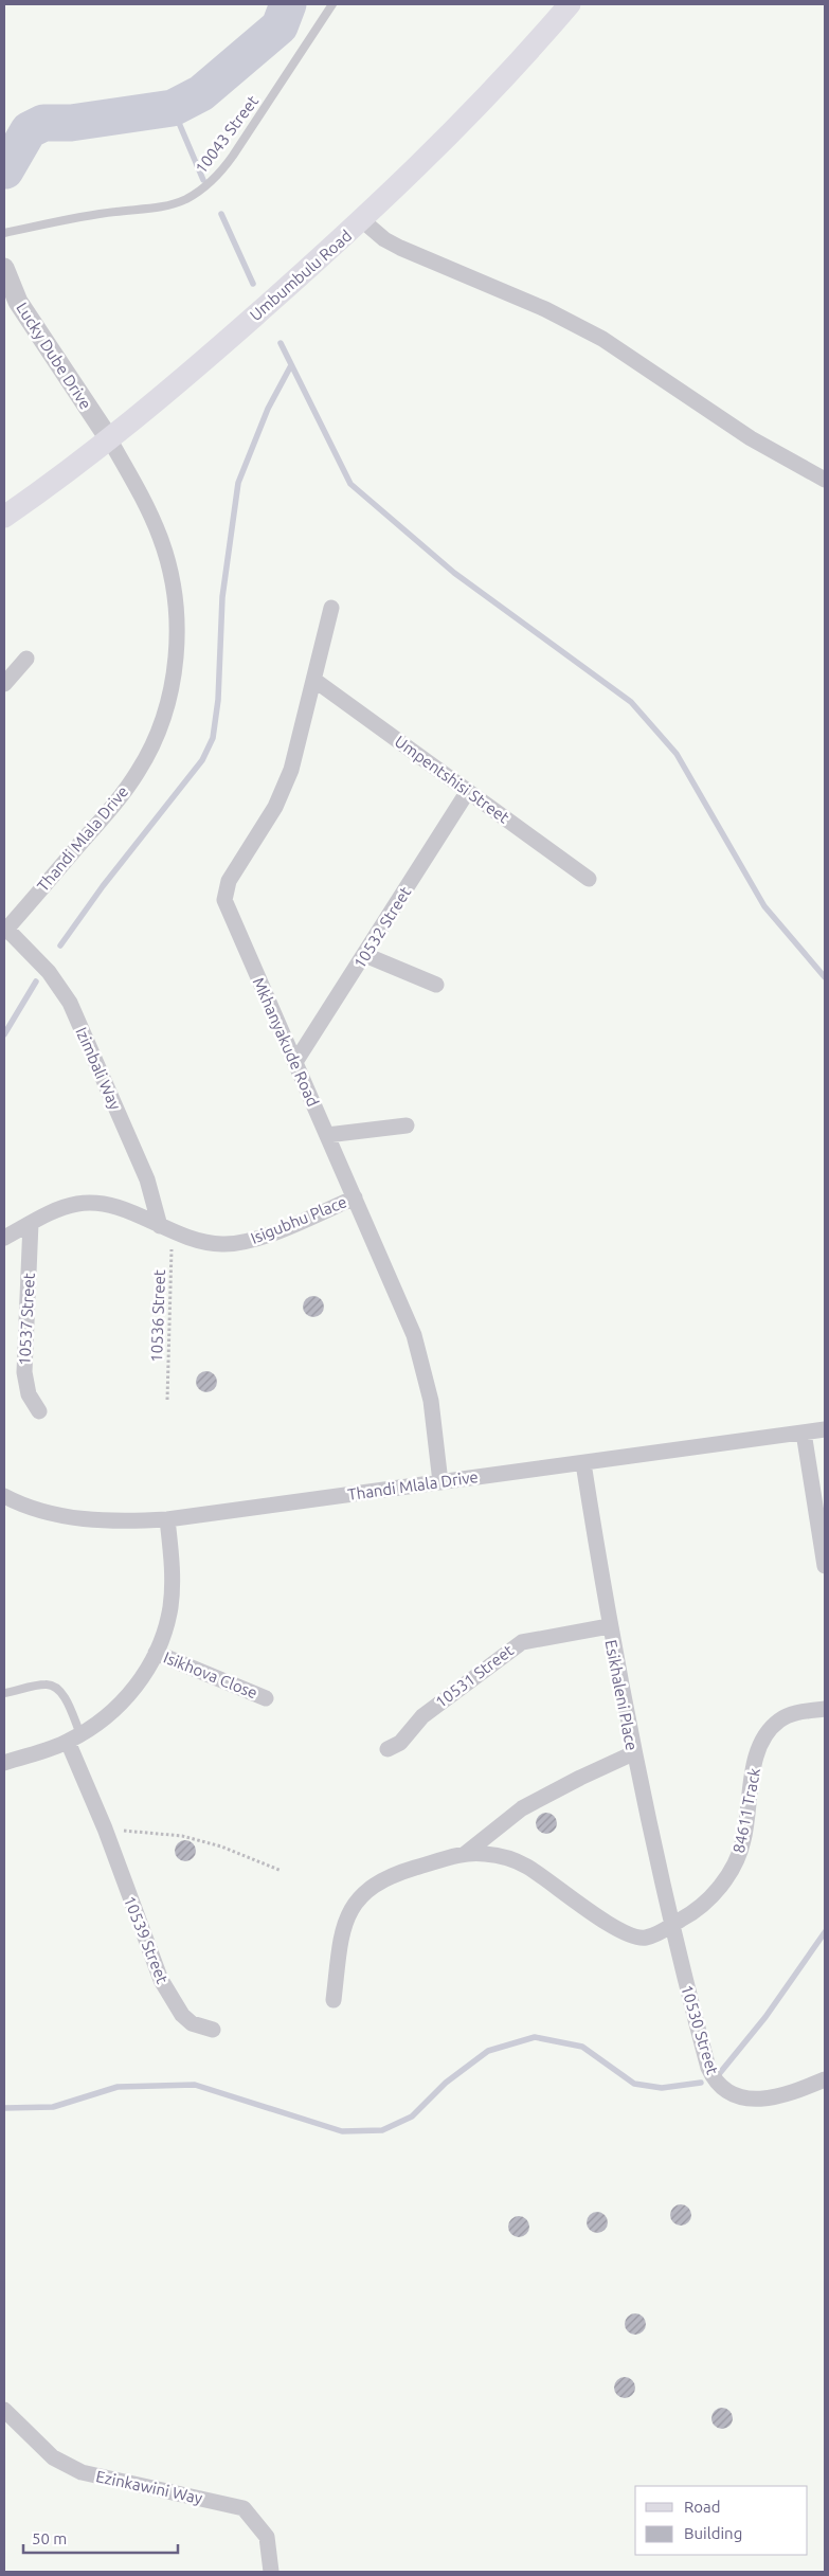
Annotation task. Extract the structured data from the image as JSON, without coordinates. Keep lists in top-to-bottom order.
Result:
{
  "streets": {
    "main road": ["Umbumbulu Road"],
    "street": [
      "Lucky Dube Drive",
      "Umpentshisi Street",
      "Thandi Mlala Drive",
      "10532 Street",
      "Mkhanyakude Road",
      "Izimbali Way",
      "Isigubhu Place",
      "10537 Street",
      "Isikhova Close",
      "10531 Street",
      "Esikhaleni Place",
      "84611 Track",
      "10539 Street",
      "10530 Street",
      "Ezinkawini Way"
    ],
    "lane": ["10043 Street"],
    "path": ["10536 Street"]
  },
  "crossings": [
    ["Umbumbulu Road", "Lucky Dube Drive"],
    ["Umbumbulu Road", "Thandi Mlala Drive"],
    ["Lucky Dube Drive", "Thandi Mlala Drive"],
    ["Umpentshisi Street", "10532 Street"],
    ["Umpentshisi Street", "Mkhanyakude Road"],
    ["Thandi Mlala Drive", "Mkhanyakude Road"],
    ["Thandi Mlala Drive", "Izimbali Way"],
    ["Thandi Mlala Drive", "Esikhaleni Place"],
    ["10532 Street", "Mkhanyakude Road"],
    ["Mkhanyakude Road", "Isigubhu Place"],
    ["Izimbali Way", "Isigubhu Place"],
    ["Izimbali Way", "10536 Street"],
    ["Isigubhu Place", "10536 Street"],
    ["Isigubhu Place", "10537 Street"],
    ["10531 Street", "Esikhaleni Place"],
    ["Esikhaleni Place", "84611 Track"],
    ["Esikhaleni Place", "10530 Street"],
    ["84611 Track", "10530 Street"]
  ],
  "legend": ["Road", "Building"],
  "scale_bar": "50 m"
}
